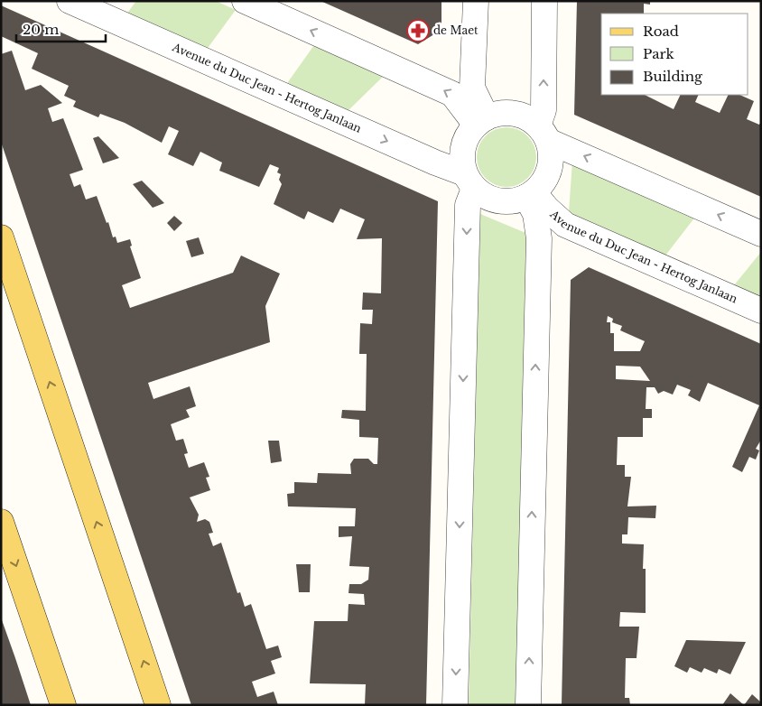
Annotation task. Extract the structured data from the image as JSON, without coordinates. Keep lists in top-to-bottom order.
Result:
{
  "streets": {
    "street": ["Avenue du Duc Jean - Hertog Janlaan"]
  },
  "places": {
    "pharmacy": ["de Maet"]
  },
  "legend": ["Road", "Park", "Building"],
  "scale_bar": "20 m"
}
